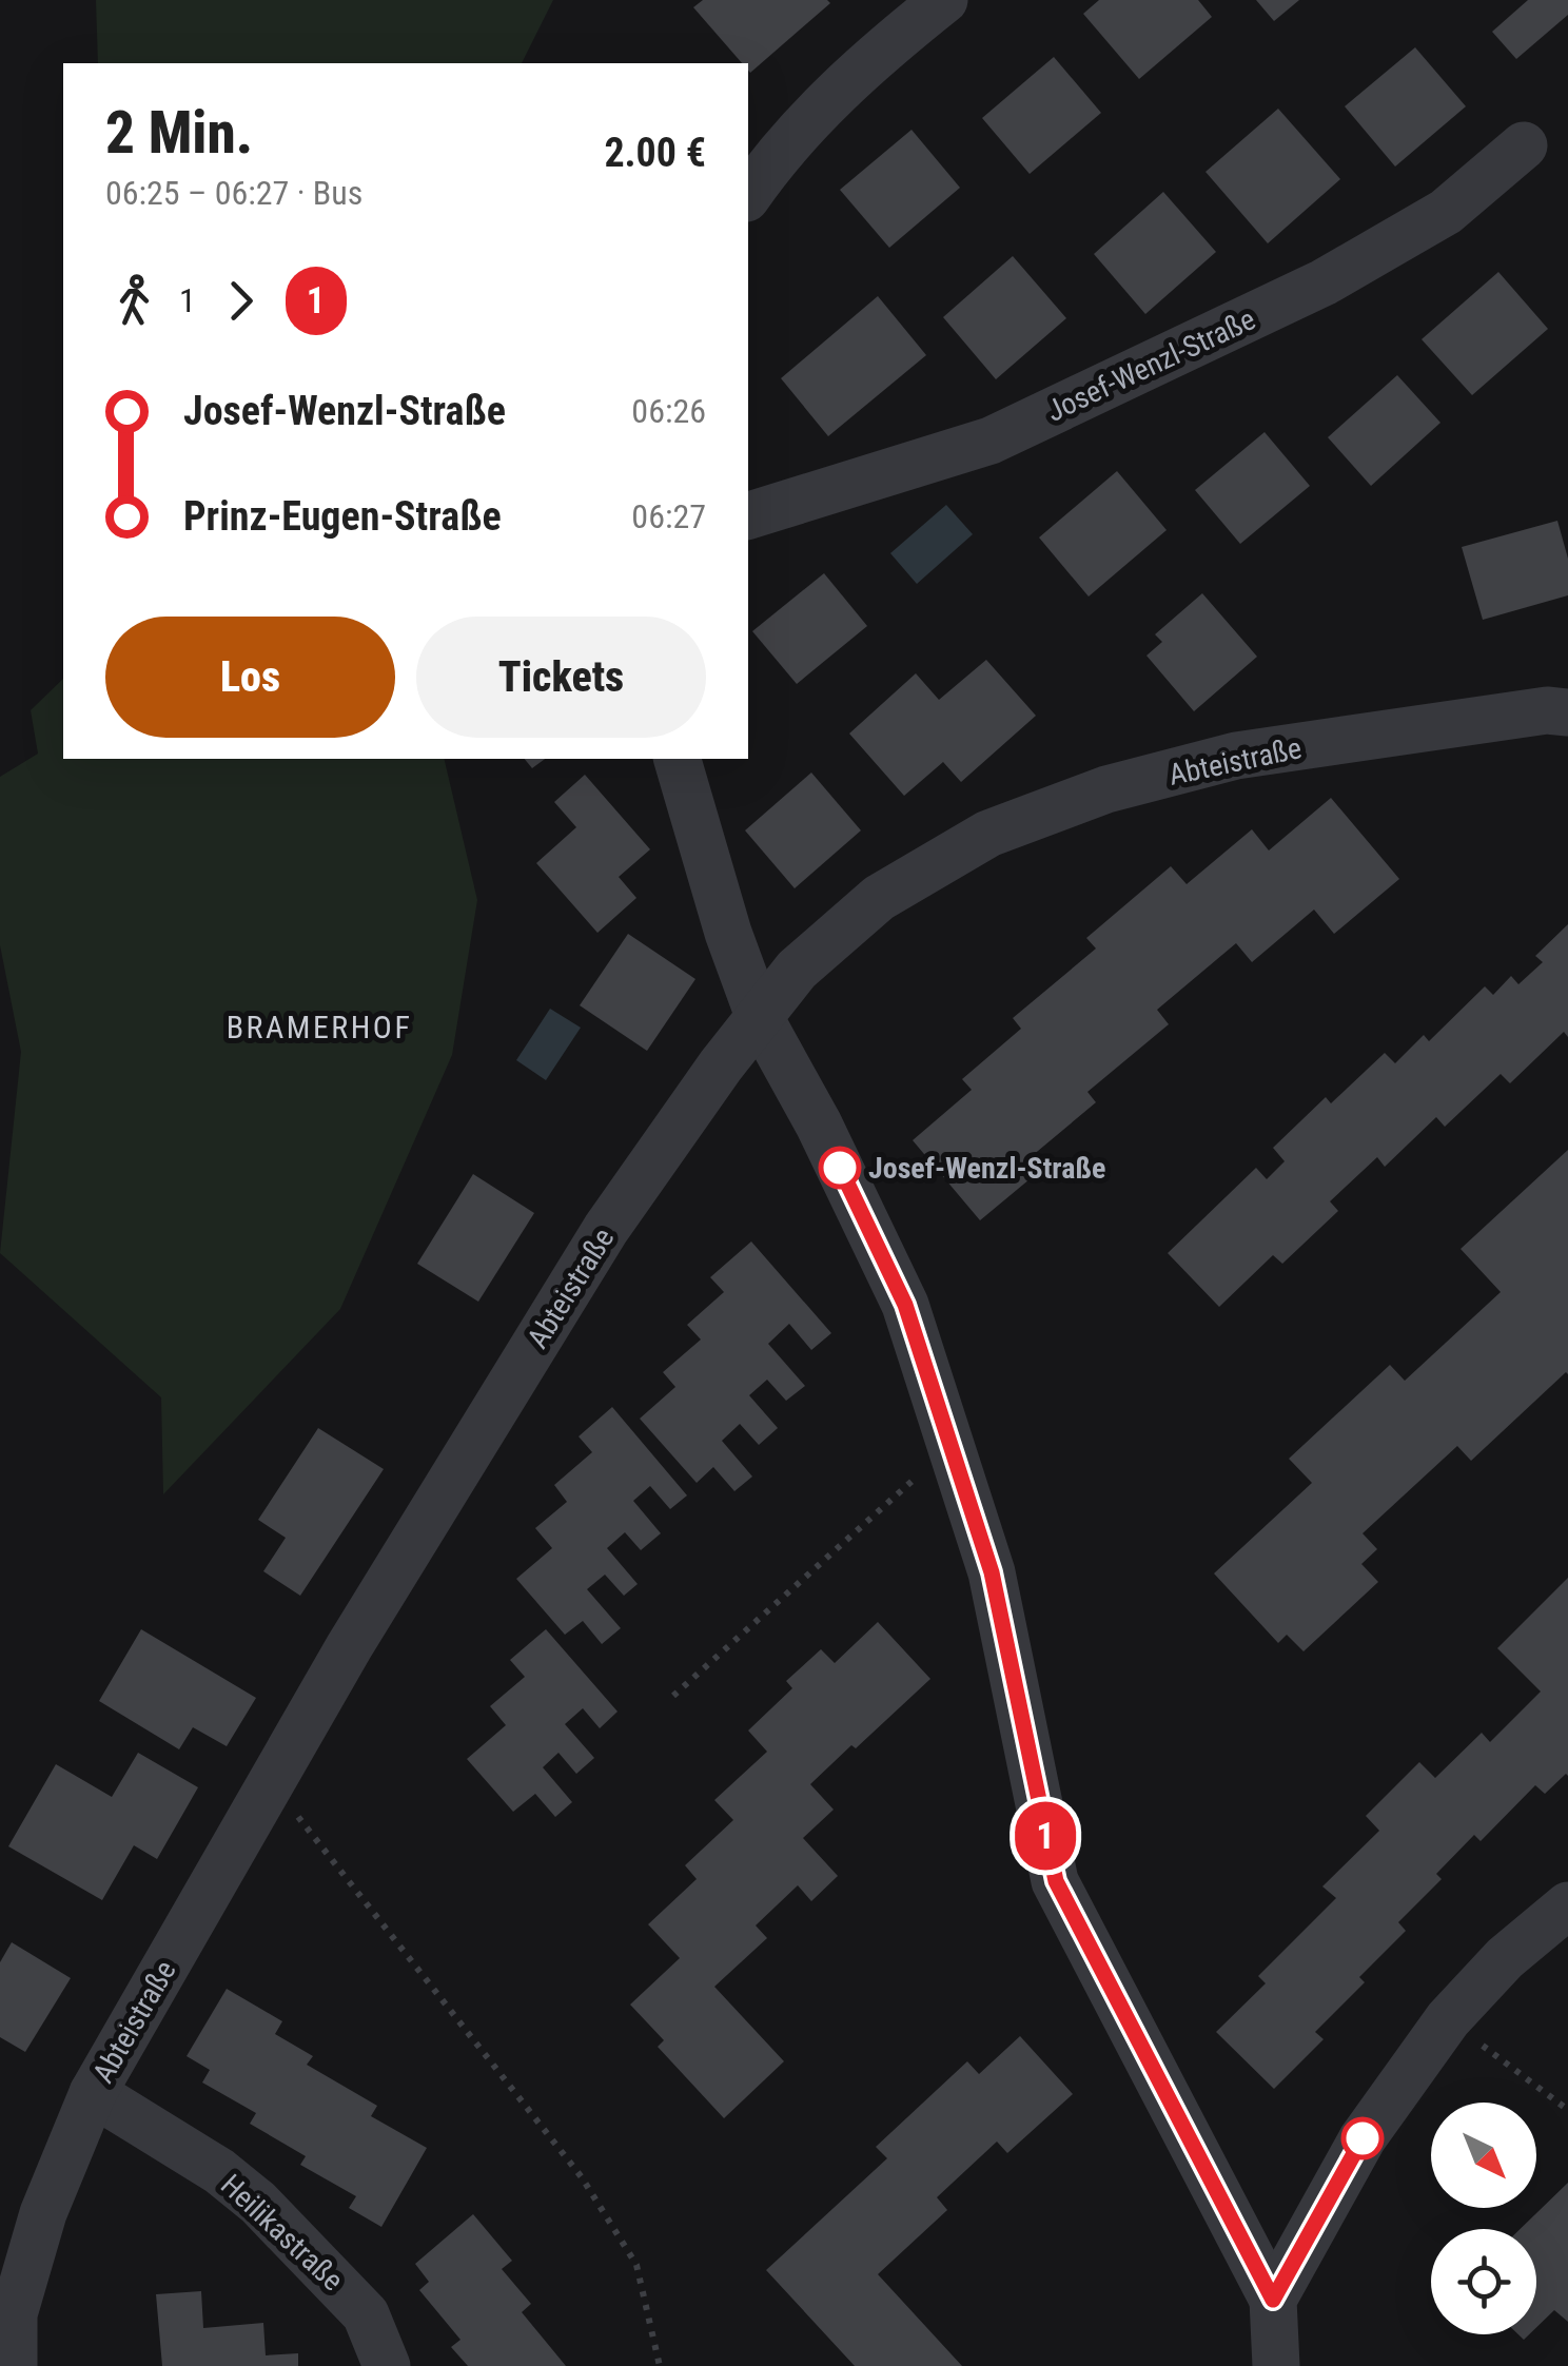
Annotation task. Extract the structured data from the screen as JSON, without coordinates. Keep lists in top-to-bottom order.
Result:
{
  "streets": {
    "street": ["Josef-Wenzl-Straße", "Abteistraße", "Heilikastraße"]
  },
  "crossings": [
    ["Abteistraße", "Heilikastraße"]
  ],
  "districts": ["BRAMERHOF"],
  "places": ["Josef-Wenzl-Straße"],
  "lines": ["bus line 1"],
  "north": "bottom right",
  "page": {
    "on_map": "1",
    "heading": ["2 Min.", "06:25 – 06:27 · Bus", "2.00 €"],
    "legs": ["1", "1"],
    "list": [
      {
        "name": "Josef-Wenzl-Straße",
        "value": "06:26"
      },
      {
        "name": "Prinz-Eugen-Straße",
        "value": "06:27"
      }
    ],
    "buttons": ["Los", "Tickets"]
  }
}
